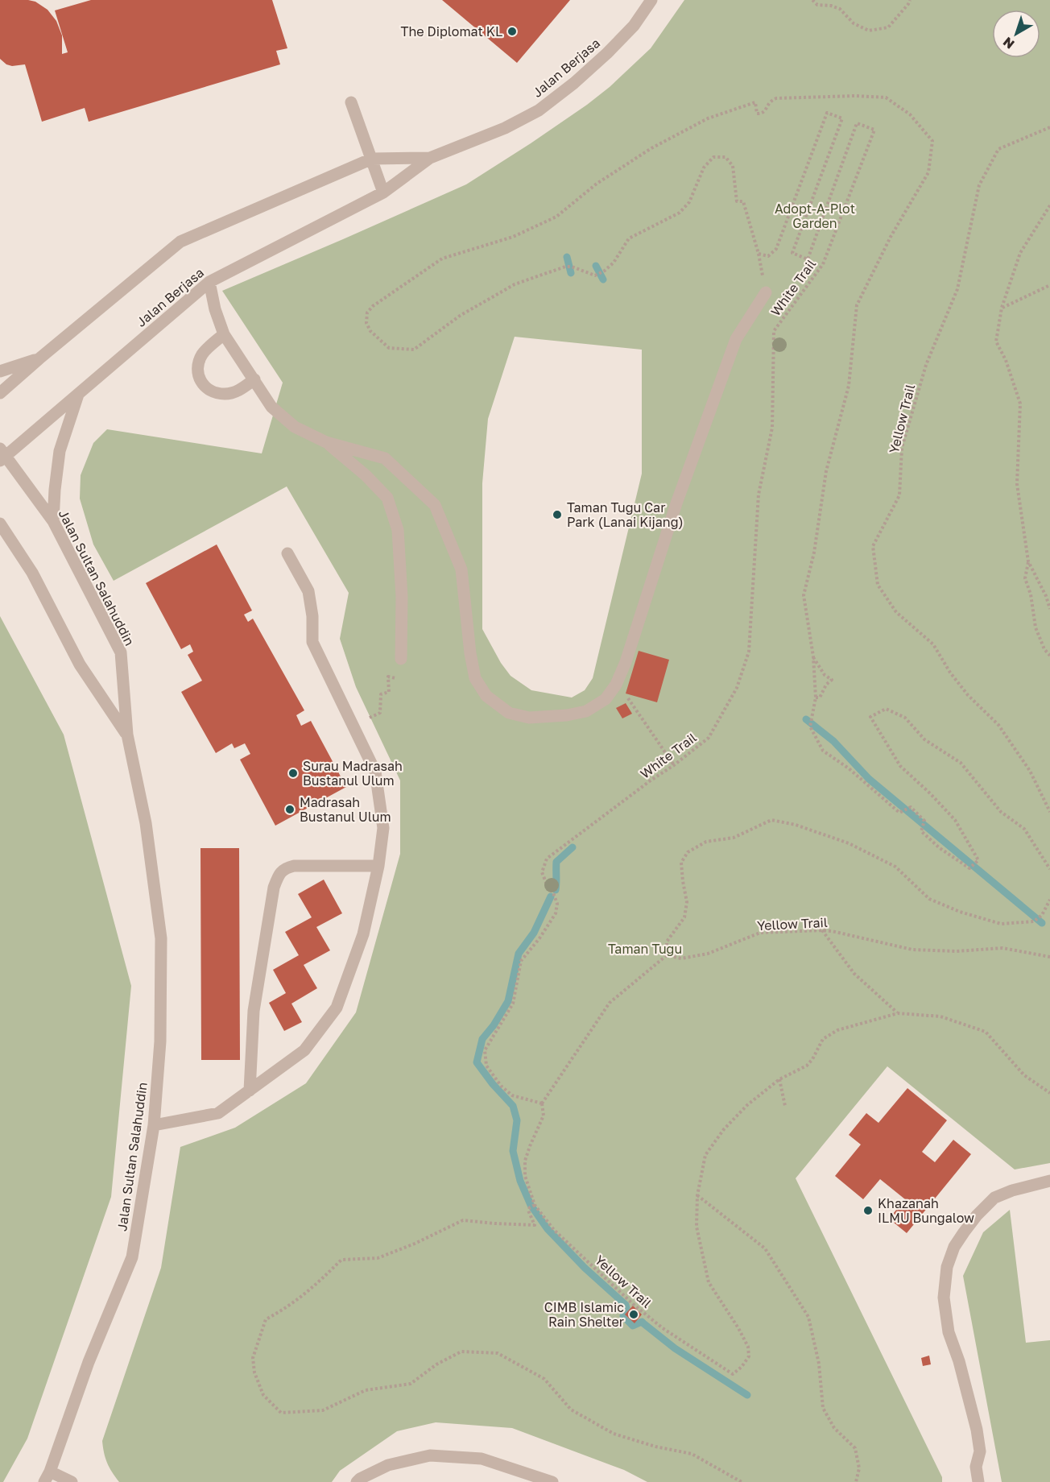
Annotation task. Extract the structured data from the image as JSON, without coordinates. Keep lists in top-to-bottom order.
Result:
{
  "streets": {
    "street": ["Jalan Berjasa", "Jalan Sultan Salahuddin"],
    "path": ["White Trail", "Yellow Trail"]
  },
  "crossings": [
    ["Jalan Berjasa", "Jalan Sultan Salahuddin"],
    ["White Trail", "Yellow Trail"]
  ],
  "parks": ["Adopt-A-Plot Garden", "Taman Tugu"],
  "places": [
    "The Diplomat KL",
    "Taman Tugu Car Park (Lanai Kijang)",
    "Surau Madrasah Bustanul Ulum",
    "Madrasah Bustanul Ulum",
    "Khazanah ILMU Bungalow",
    "CIMB Islamic Rain Shelter"
  ],
  "north": "bottom left"
}
